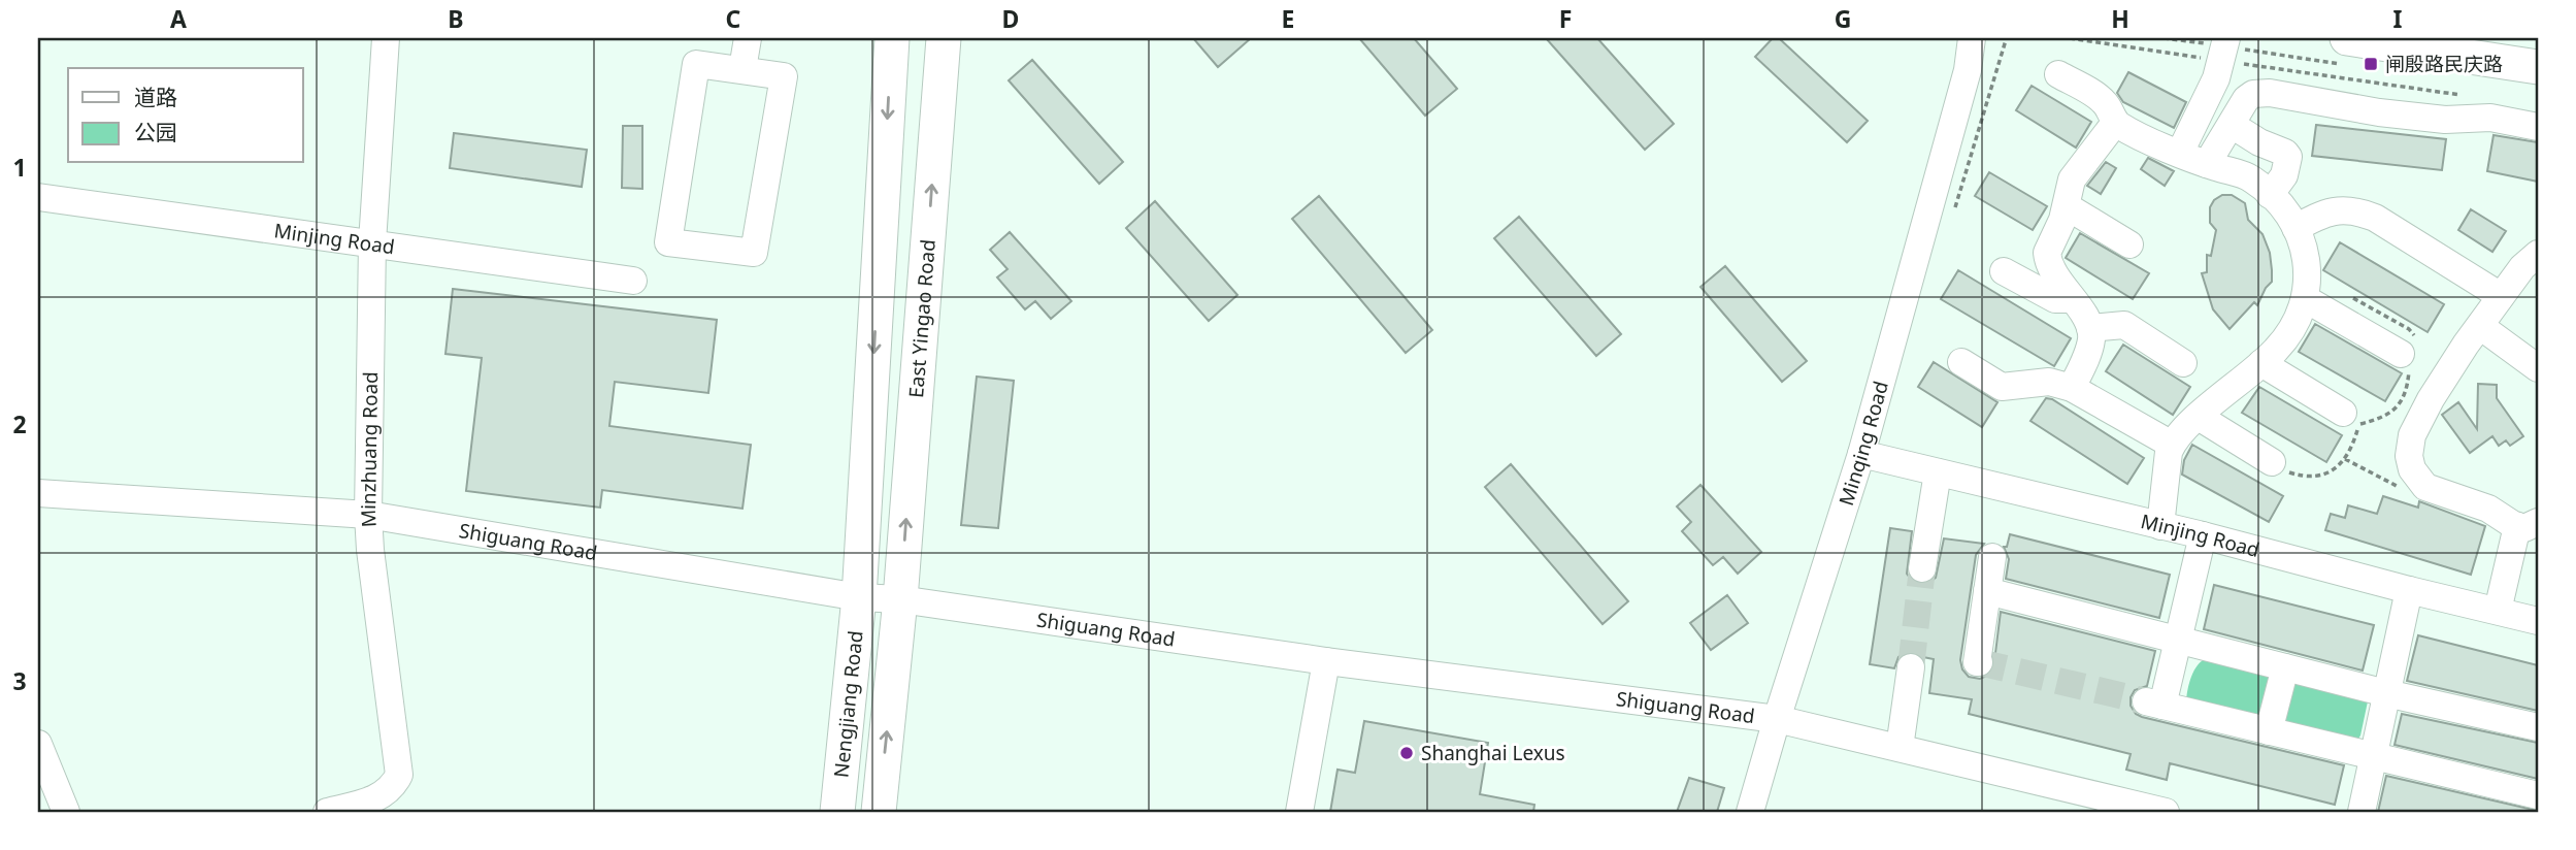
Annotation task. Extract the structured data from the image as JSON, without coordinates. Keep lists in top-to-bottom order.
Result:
{
  "streets": {
    "main road": ["East Yingao Road", "Nengjiang Road"],
    "street": [
      "Minjing Road",
      "Minqing Road",
      "Minzhuang Road",
      "Shiguang Road"
    ]
  },
  "crossings": [
    ["Minjing Road", "Minqing Road"],
    ["Minjing Road", "Minzhuang Road"],
    ["East Yingao Road", "Shiguang Road"],
    ["East Yingao Road", "Nengjiang Road"],
    ["Minqing Road", "Shiguang Road"],
    ["Minzhuang Road", "Shiguang Road"],
    ["Shiguang Road", "Nengjiang Road"]
  ],
  "places": {
    "transit": ["闸殷路民庆路"],
    "other": ["Shanghai Lexus"]
  },
  "legend": ["道路", "公园"],
  "grid": {
    "columns": [
      "A",
      "B",
      "C",
      "D",
      "E",
      "F",
      "G",
      "H",
      "I"
    ],
    "rows": ["1", "2", "3"]
  }
}
